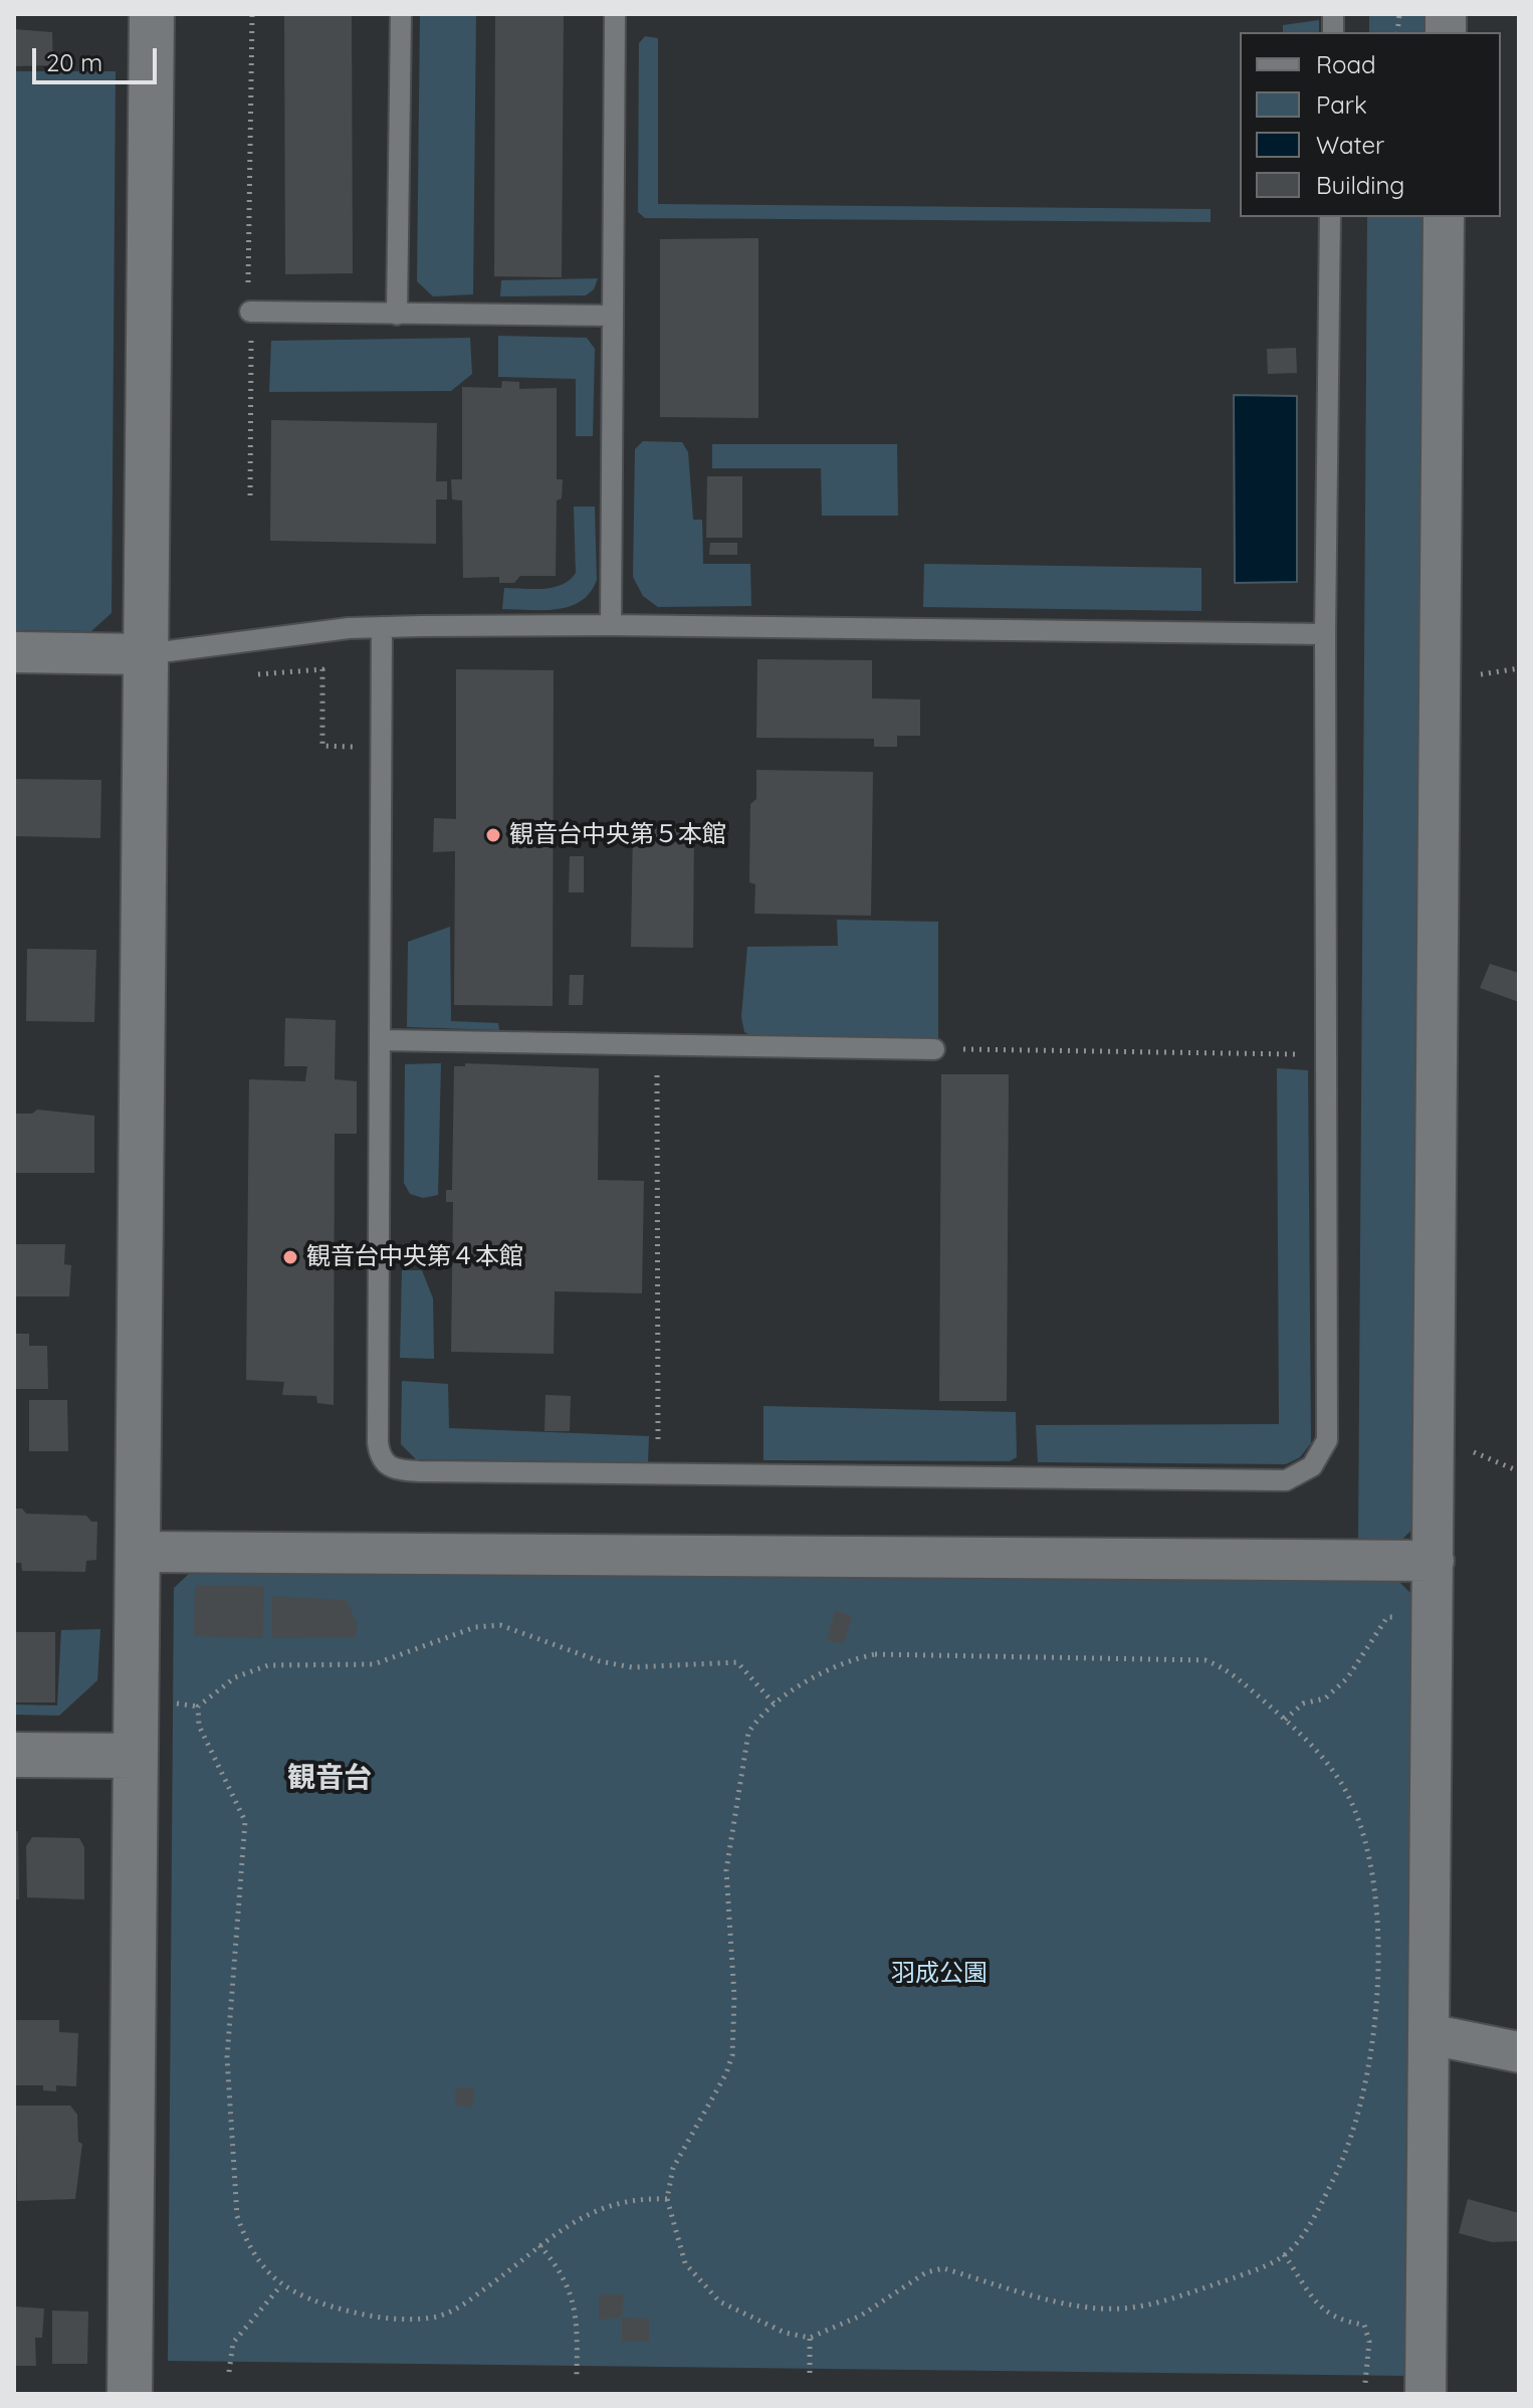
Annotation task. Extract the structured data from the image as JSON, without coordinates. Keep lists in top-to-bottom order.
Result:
{
  "districts": ["観音台"],
  "parks": ["羽成公園"],
  "places": ["観音台中央第５本館", "観音台中央第４本館"],
  "legend": [
    "Road",
    "Park",
    "Water",
    "Building"
  ],
  "scale_bar": "20 m"
}
